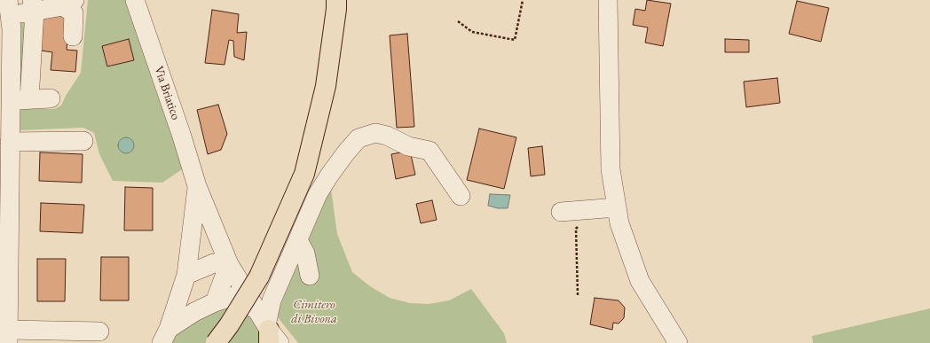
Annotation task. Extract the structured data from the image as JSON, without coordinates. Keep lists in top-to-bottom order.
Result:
{
  "streets": {
    "street": ["Via Briatico"]
  },
  "parks": ["Cimitero di Bivona"]
}
